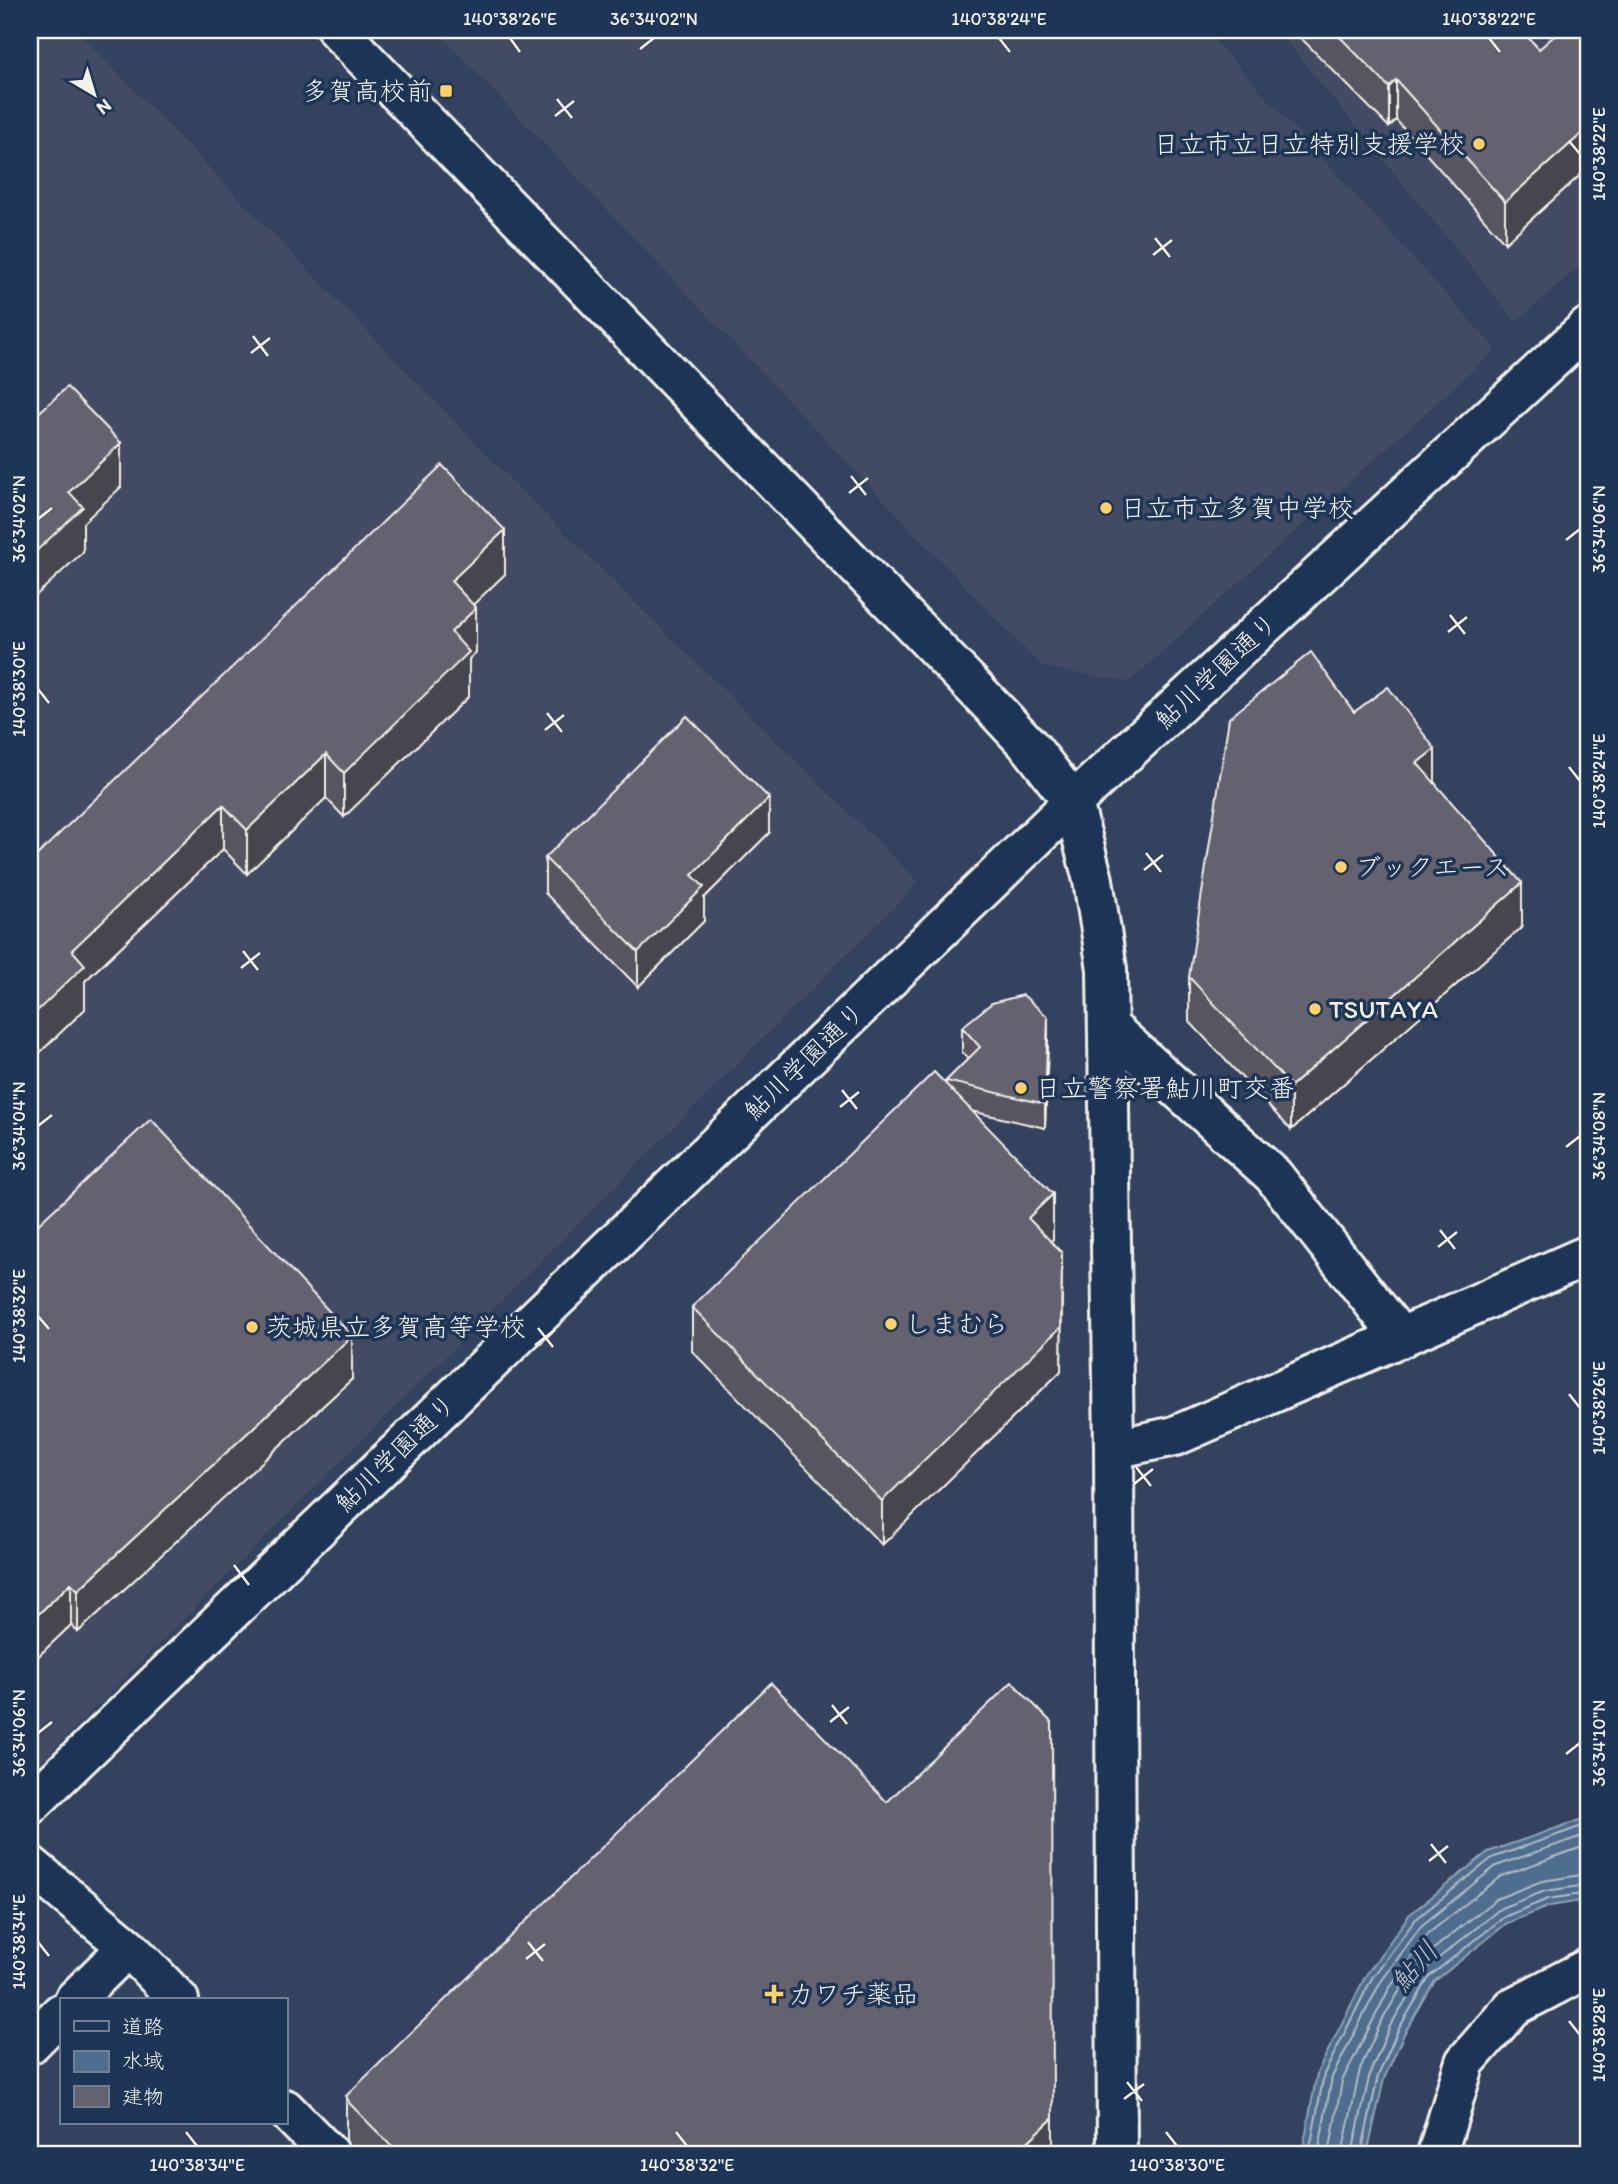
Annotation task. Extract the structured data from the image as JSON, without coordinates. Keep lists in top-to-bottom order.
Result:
{
  "streets": {
    "street": ["鮎川学園通り"]
  },
  "water": ["鮎川"],
  "places": {
    "transit": ["多賀高校前"],
    "other": [
      "日立市立日立特別支援学校",
      "日立市立多賀中学校",
      "ブックエース",
      "TSUTAYA",
      "日立警察署鮎川町交番",
      "しまむら",
      "茨城県立多賀高等学校"
    ],
    "health": ["カワチ薬品"]
  },
  "legend": ["道路", "水域", "建物"],
  "north": "bottom right",
  "coordinates": [
    "140°38'26\"E",
    "36°34'02\"N",
    "140°38'24\"E",
    "140°38'22\"E",
    "36°34'06\"N",
    "140°38'30\"E",
    "36°34'04\"N",
    "36°34'08\"N",
    "140°38'32\"E",
    "36°34'10\"N",
    "140°38'34\"E",
    "140°38'28\"E"
  ]
}
